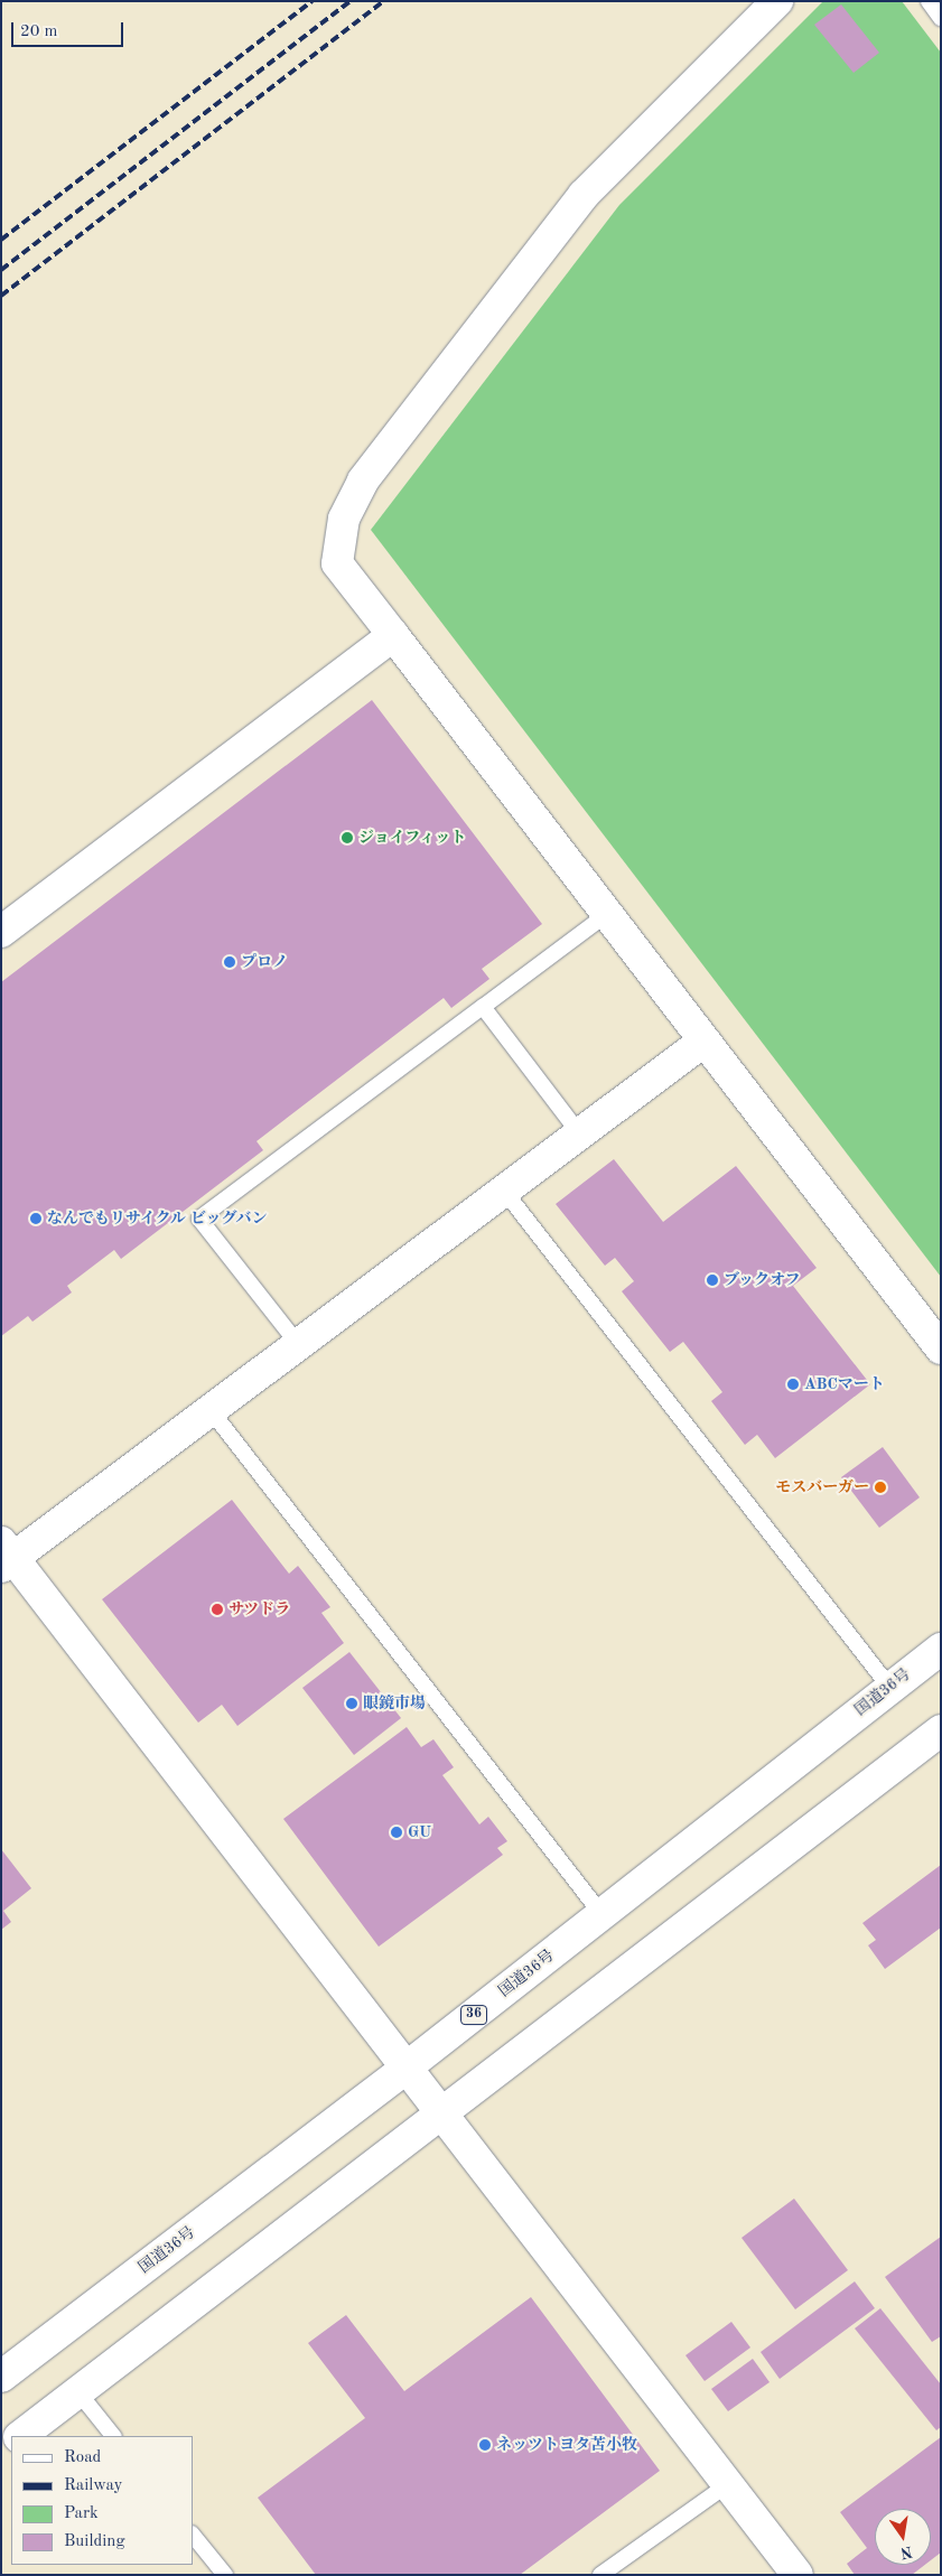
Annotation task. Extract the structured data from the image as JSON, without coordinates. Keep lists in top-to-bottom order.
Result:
{
  "streets": {
    "main road": ["国道36号", "36"]
  },
  "places": [
    "ジョイフィット",
    "プロノ",
    "なんでもリサイクル ビッグバン",
    "ブックオフ",
    "ABCマート",
    "モスバーガー",
    "サツドラ",
    "眼鏡市場",
    "GU",
    "ネッツトヨタ苫小牧"
  ],
  "legend": [
    "Road",
    "Railway",
    "Park",
    "Building"
  ],
  "scale_bar": "20 m",
  "north": "bottom"
}
